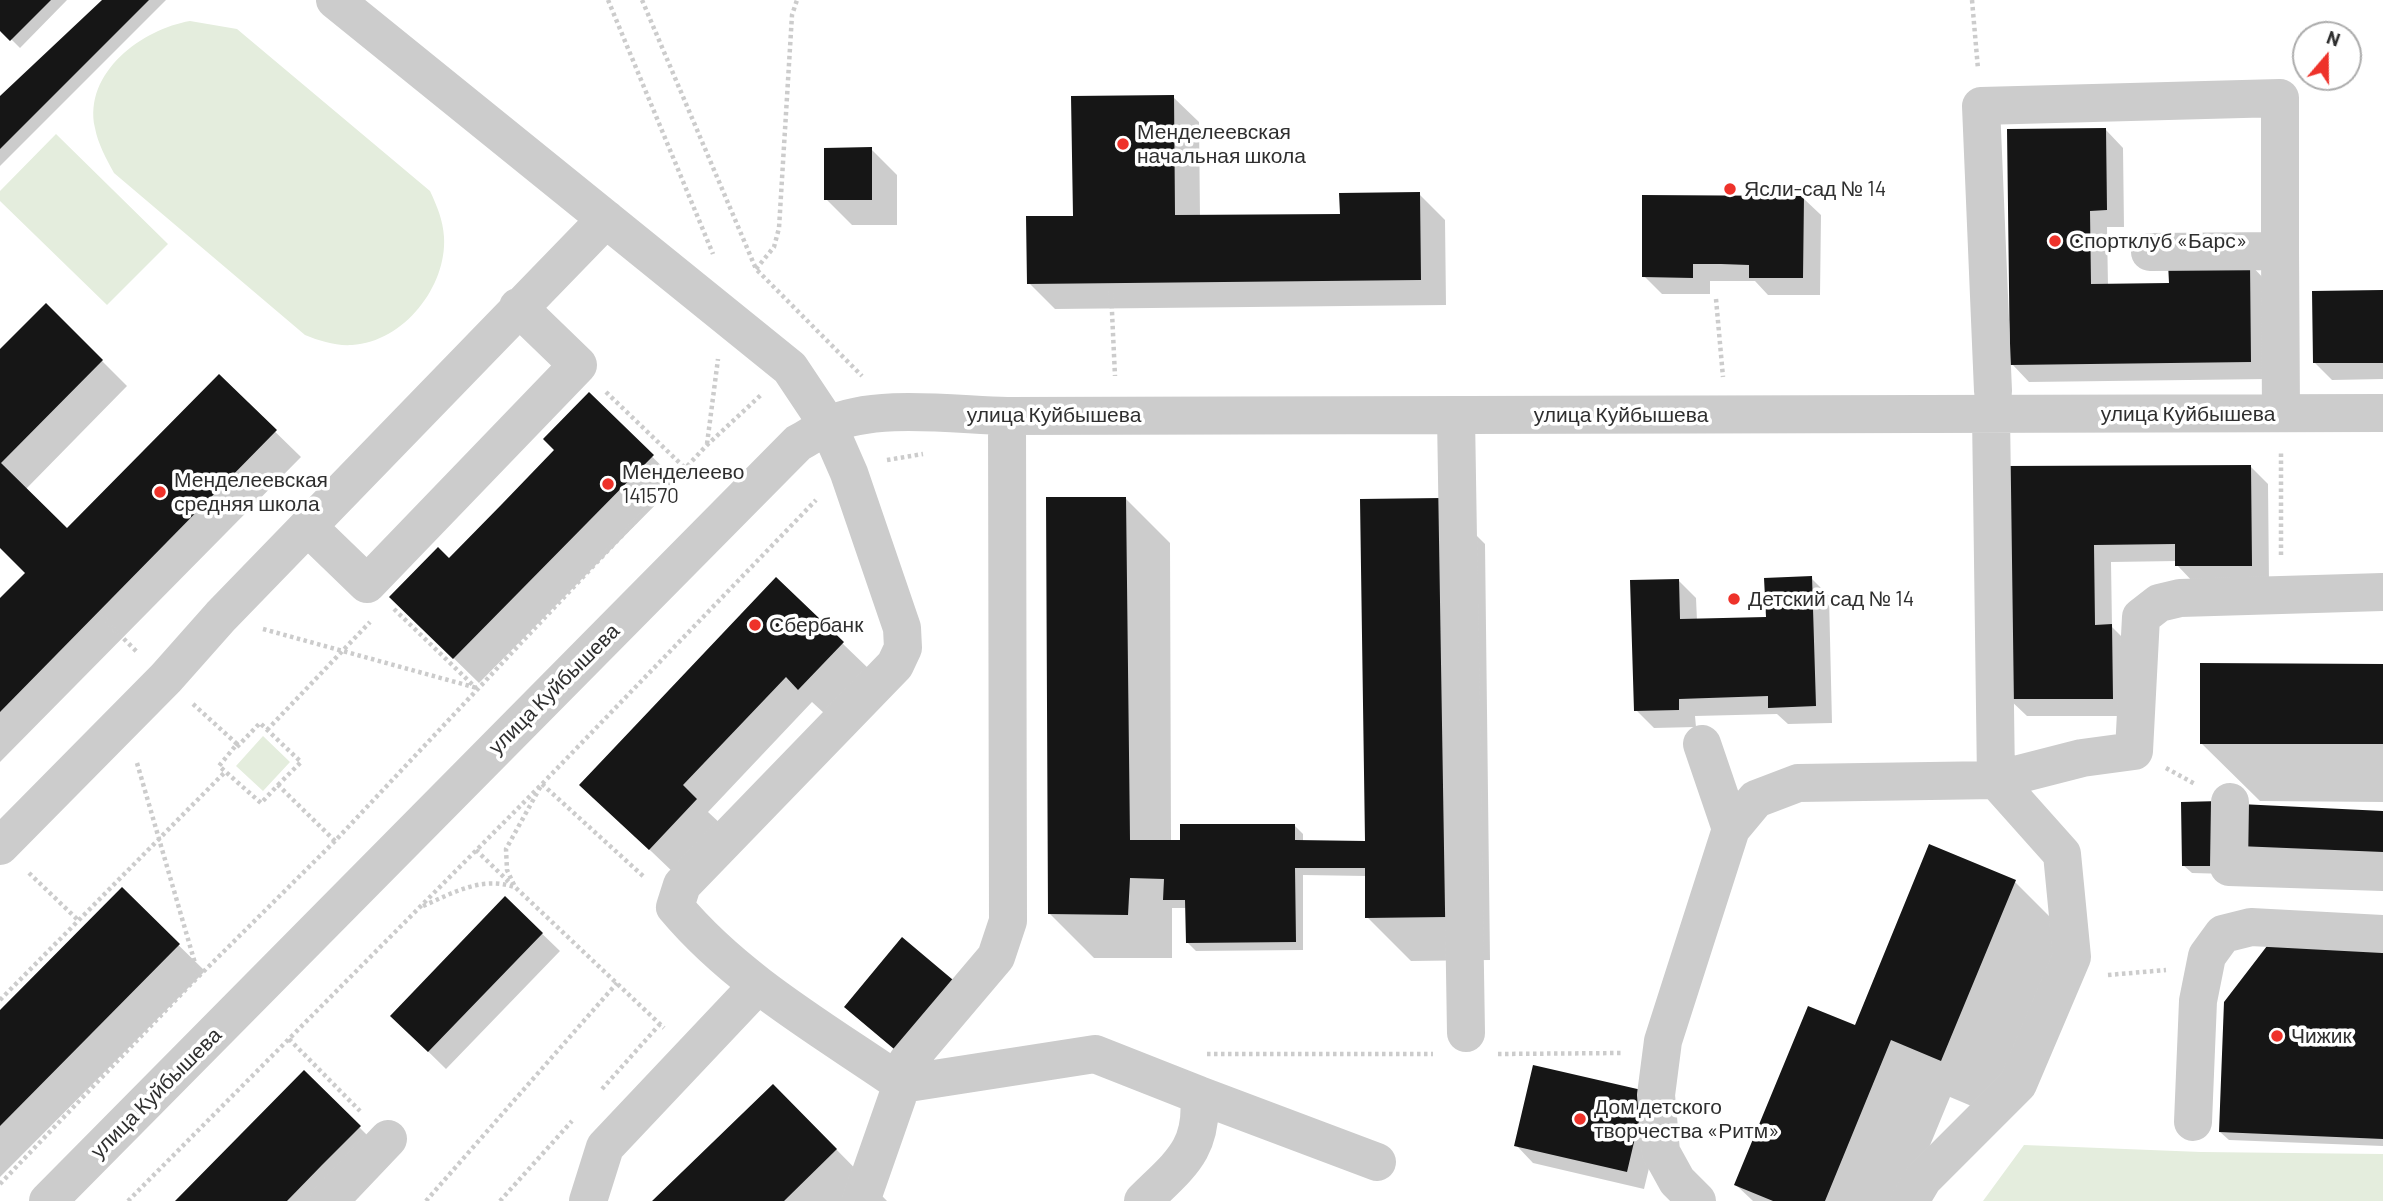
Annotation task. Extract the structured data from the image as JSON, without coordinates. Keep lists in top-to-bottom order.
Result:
{
  "streets": {
    "street": ["улица Куйбышева"]
  },
  "places": [
    "Менделеевская начальная школа",
    "Ясли-сад № 14",
    "Спортклуб «Барс»",
    "Менделеево 141570",
    "Менделеевская средняя школа",
    "Детский сад № 14",
    "Сбербанк",
    "Чижик",
    "Дом детского творчества «Ритм»"
  ],
  "north": "top"
}
